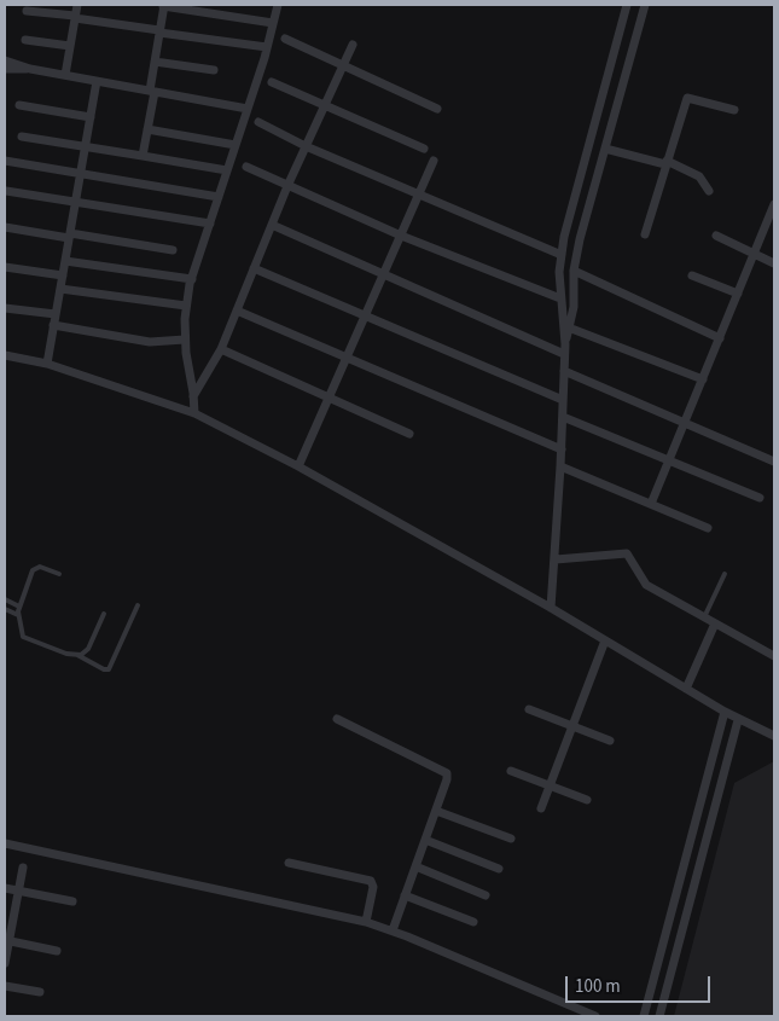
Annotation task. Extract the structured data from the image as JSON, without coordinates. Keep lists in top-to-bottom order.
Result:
{
  "scale_bar": "100 m"
}
